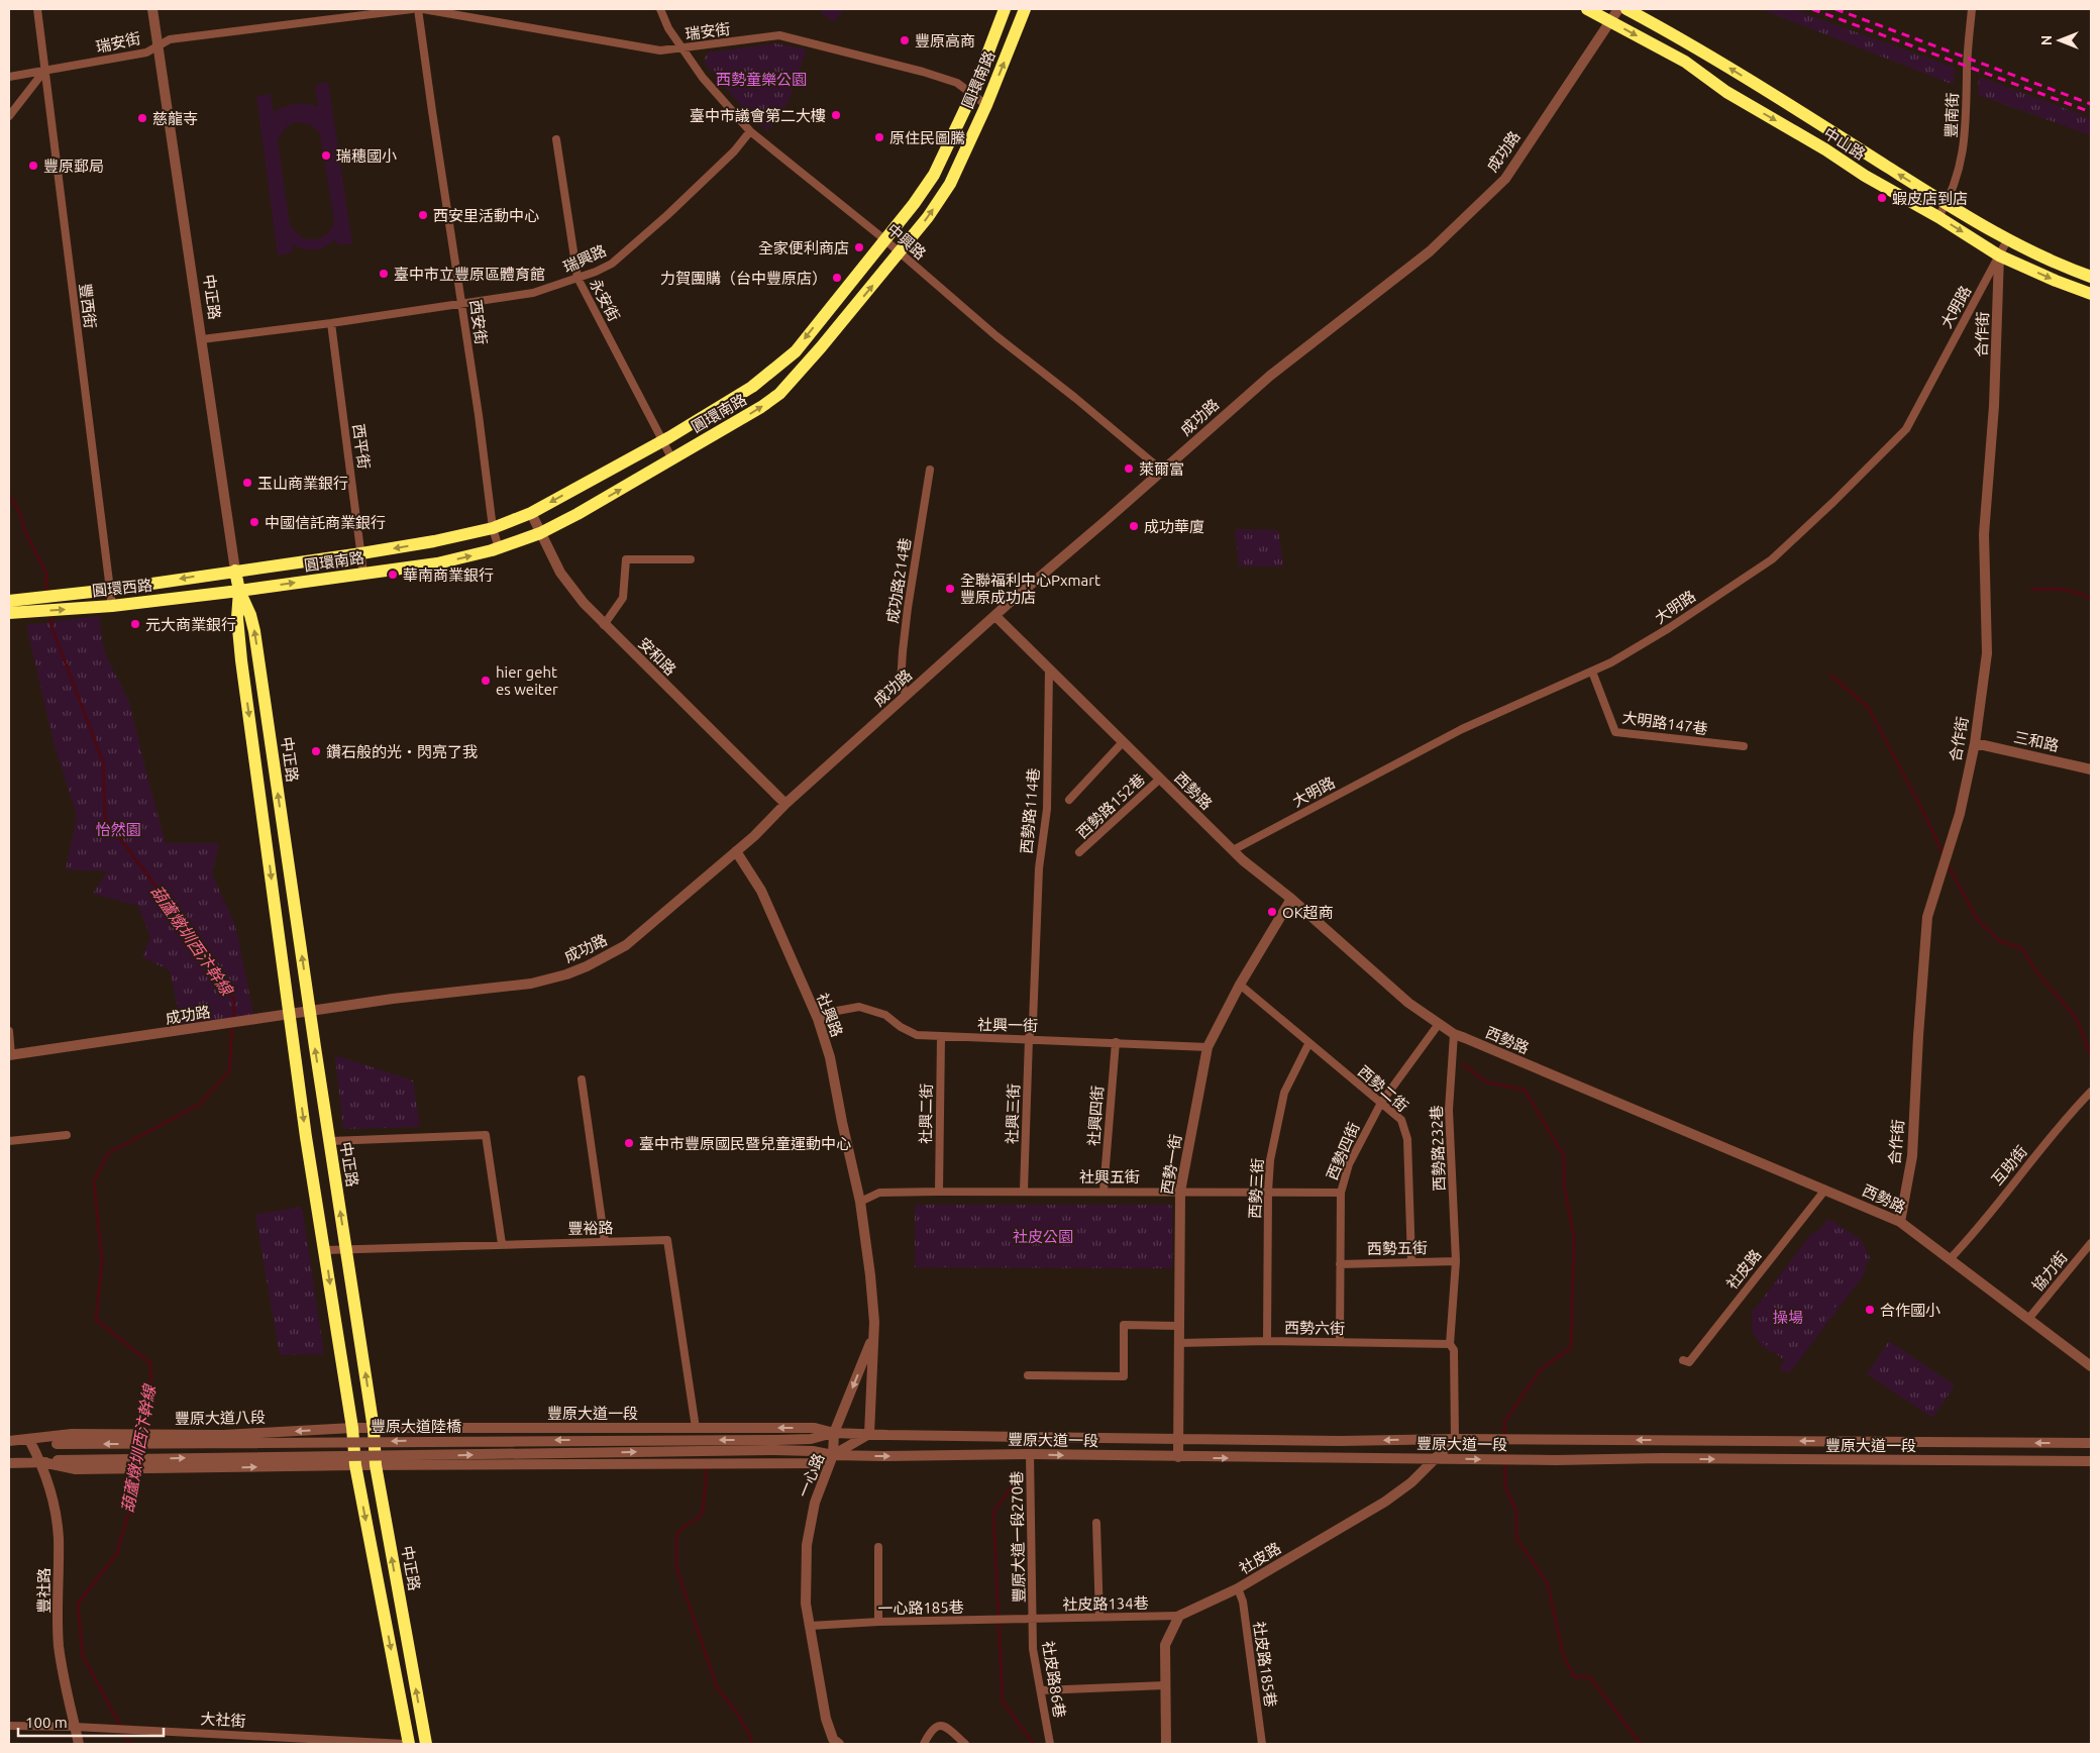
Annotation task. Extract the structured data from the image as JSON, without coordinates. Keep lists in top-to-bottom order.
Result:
{
  "streets": {
    "main road": [
      "圓環南路",
      "中山路",
      "中正路",
      "圓環西路"
    ],
    "street": [
      "瑞安街",
      "豐南街",
      "成功路",
      "中興路",
      "瑞興路",
      "永安街",
      "豐西街",
      "大明路",
      "西安街",
      "合作街",
      "西平街",
      "成功路214巷",
      "安和路",
      "大明路147巷",
      "三和路",
      "西勢路",
      "西勢路152巷",
      "西勢路114巷",
      "社興路",
      "社興一街",
      "西勢二街",
      "社興二街",
      "社興三街",
      "社興四街",
      "西勢路232巷",
      "西勢四街",
      "西勢一街",
      "互助街",
      "社興五街",
      "西勢三街",
      "豐裕路",
      "西勢五街",
      "社皮路",
      "協力街",
      "西勢六街",
      "豐原大道一段",
      "豐原大道八段",
      "豐原大道陸橋",
      "一心路",
      "豐原大道一段270巷",
      "豐社路",
      "社皮路134巷",
      "一心路185巷",
      "社皮路185巷",
      "社皮路86巷",
      "大社街"
    ]
  },
  "crossings": [
    ["瑞安街", "圓環南路"],
    ["瑞安街", "中興路"],
    ["瑞安街", "中正路"],
    ["瑞安街", "豐西街"],
    ["圓環南路", "中興路"],
    ["圓環南路", "中正路"],
    ["圓環南路", "永安街"],
    ["圓環南路", "西安街"],
    ["圓環南路", "西平街"],
    ["圓環南路", "圓環西路"],
    ["圓環南路", "安和路"],
    ["豐南街", "中山路"],
    ["中山路", "成功路"],
    ["中山路", "大明路"],
    ["中山路", "合作街"],
    ["成功路", "中興路"],
    ["成功路", "中正路"],
    ["成功路", "成功路214巷"],
    ["成功路", "安和路"],
    ["成功路", "西勢路"],
    ["成功路", "社興路"],
    ["中興路", "瑞興路"],
    ["瑞興路", "中正路"],
    ["瑞興路", "永安街"],
    ["瑞興路", "西安街"],
    ["瑞興路", "西平街"],
    ["中正路", "圓環西路"],
    ["中正路", "豐裕路"],
    ["中正路", "豐原大道一段"],
    ["中正路", "豐原大道八段"],
    ["中正路", "大社街"],
    ["豐西街", "圓環西路"],
    ["大明路", "合作街"],
    ["大明路", "大明路147巷"],
    ["大明路", "西勢路"],
    ["合作街", "三和路"],
    ["合作街", "西勢路"],
    ["西勢路", "西勢路152巷"],
    ["西勢路", "西勢路114巷"],
    ["西勢路", "西勢路232巷"],
    ["西勢路", "西勢四街"],
    ["西勢路", "西勢一街"],
    ["西勢路", "互助街"],
    ["西勢路", "社皮路"],
    ["西勢路", "協力街"],
    ["西勢路114巷", "社興一街"],
    ["西勢路114巷", "社興三街"],
    ["社興路", "社興一街"],
    ["社興路", "社興五街"],
    ["社興一街", "社興二街"],
    ["社興一街", "社興三街"],
    ["社興一街", "社興四街"],
    ["社興一街", "西勢一街"],
    ["西勢二街", "西勢四街"],
    ["西勢二街", "西勢一街"],
    ["西勢二街", "西勢三街"],
    ["西勢二街", "西勢五街"],
    ["社興二街", "社興五街"],
    ["社興三街", "社興五街"],
    ["社興四街", "社興五街"],
    ["西勢路232巷", "西勢五街"],
    ["西勢路232巷", "社皮路"],
    ["西勢路232巷", "西勢六街"],
    ["西勢路232巷", "豐原大道一段"],
    ["西勢四街", "社興五街"],
    ["西勢四街", "西勢五街"],
    ["西勢四街", "西勢六街"],
    ["西勢一街", "社興五街"],
    ["西勢一街", "西勢六街"],
    ["西勢一街", "豐原大道一段"],
    ["社興五街", "西勢三街"],
    ["西勢三街", "西勢六街"],
    ["豐裕路", "豐原大道一段"],
    ["社皮路", "豐原大道一段"],
    ["社皮路", "社皮路134巷"],
    ["社皮路", "社皮路185巷"],
    ["豐原大道一段", "豐原大道八段"],
    ["豐原大道一段", "豐原大道陸橋"],
    ["豐原大道一段", "一心路"],
    ["豐原大道一段", "豐原大道一段270巷"],
    ["豐原大道八段", "豐原大道陸橋"],
    ["豐原大道八段", "豐社路"],
    ["豐原大道陸橋", "豐社路"],
    ["一心路", "一心路185巷"],
    ["豐原大道一段270巷", "社皮路134巷"],
    ["豐原大道一段270巷", "一心路185巷"],
    ["豐原大道一段270巷", "社皮路86巷"],
    ["豐社路", "大社街"],
    ["社皮路134巷", "一心路185巷"],
    ["社皮路134巷", "社皮路86巷"],
    ["一心路185巷", "社皮路86巷"]
  ],
  "water": ["葫蘆燉圳西汴幹線"],
  "parks": [
    "西勢童樂公園",
    "怡然園",
    "社皮公園",
    "操場"
  ],
  "places": [
    "豐原高商",
    "臺中市議會第二大樓",
    "慈龍寺",
    "原住民圖騰",
    "瑞穗國小",
    "豐原郵局",
    "蝦皮店到店",
    "西安里活動中心",
    "全家便利商店",
    "臺中市立豐原區體育館",
    "力賀團購（台中豐原店）",
    "萊爾富",
    "玉山商業銀行",
    "中國信託商業銀行",
    "成功華廈",
    "華南商業銀行",
    "全聯福利中心Pxmart 豐原成功店",
    "元大商業銀行",
    "hier geht es weiter",
    "鑽石般的光‧閃亮了我",
    "OK超商",
    "臺中市豐原國民暨兒童運動中心",
    "合作國小"
  ],
  "scale_bar": "100 m",
  "north": "left"
}
